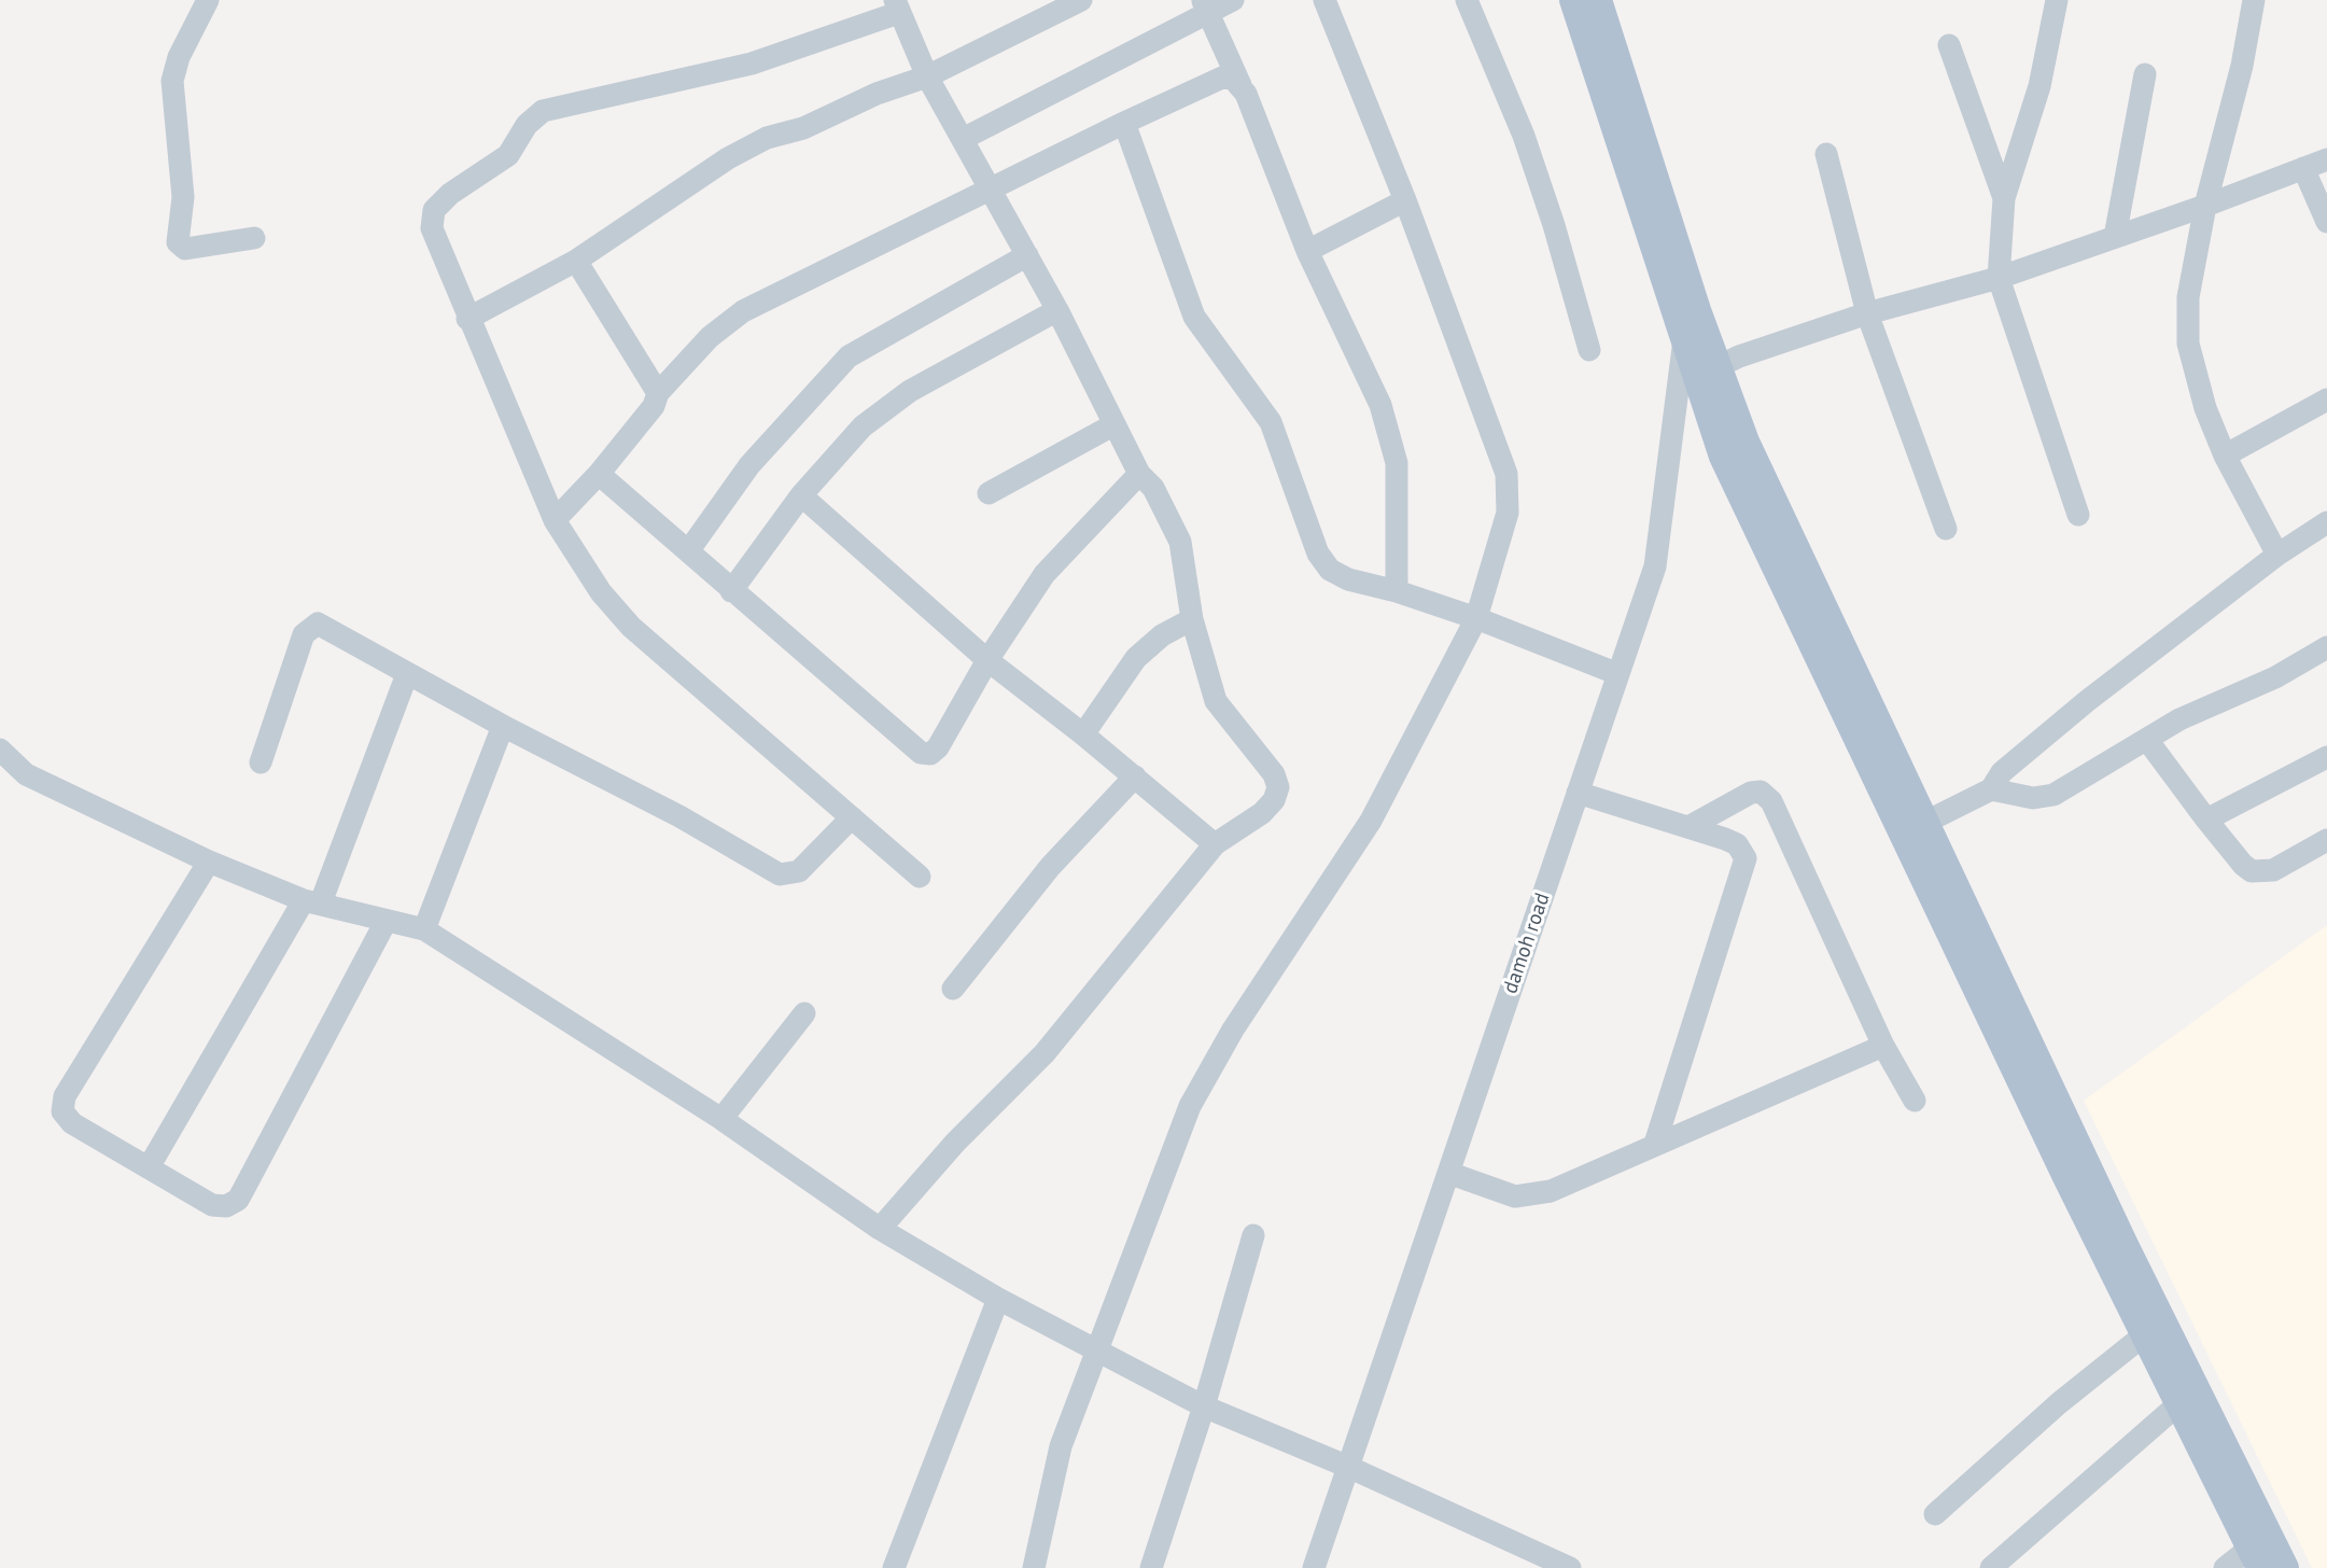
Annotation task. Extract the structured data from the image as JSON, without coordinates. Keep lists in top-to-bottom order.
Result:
{
  "streets": {
    "street": ["damoh road"]
  }
}
